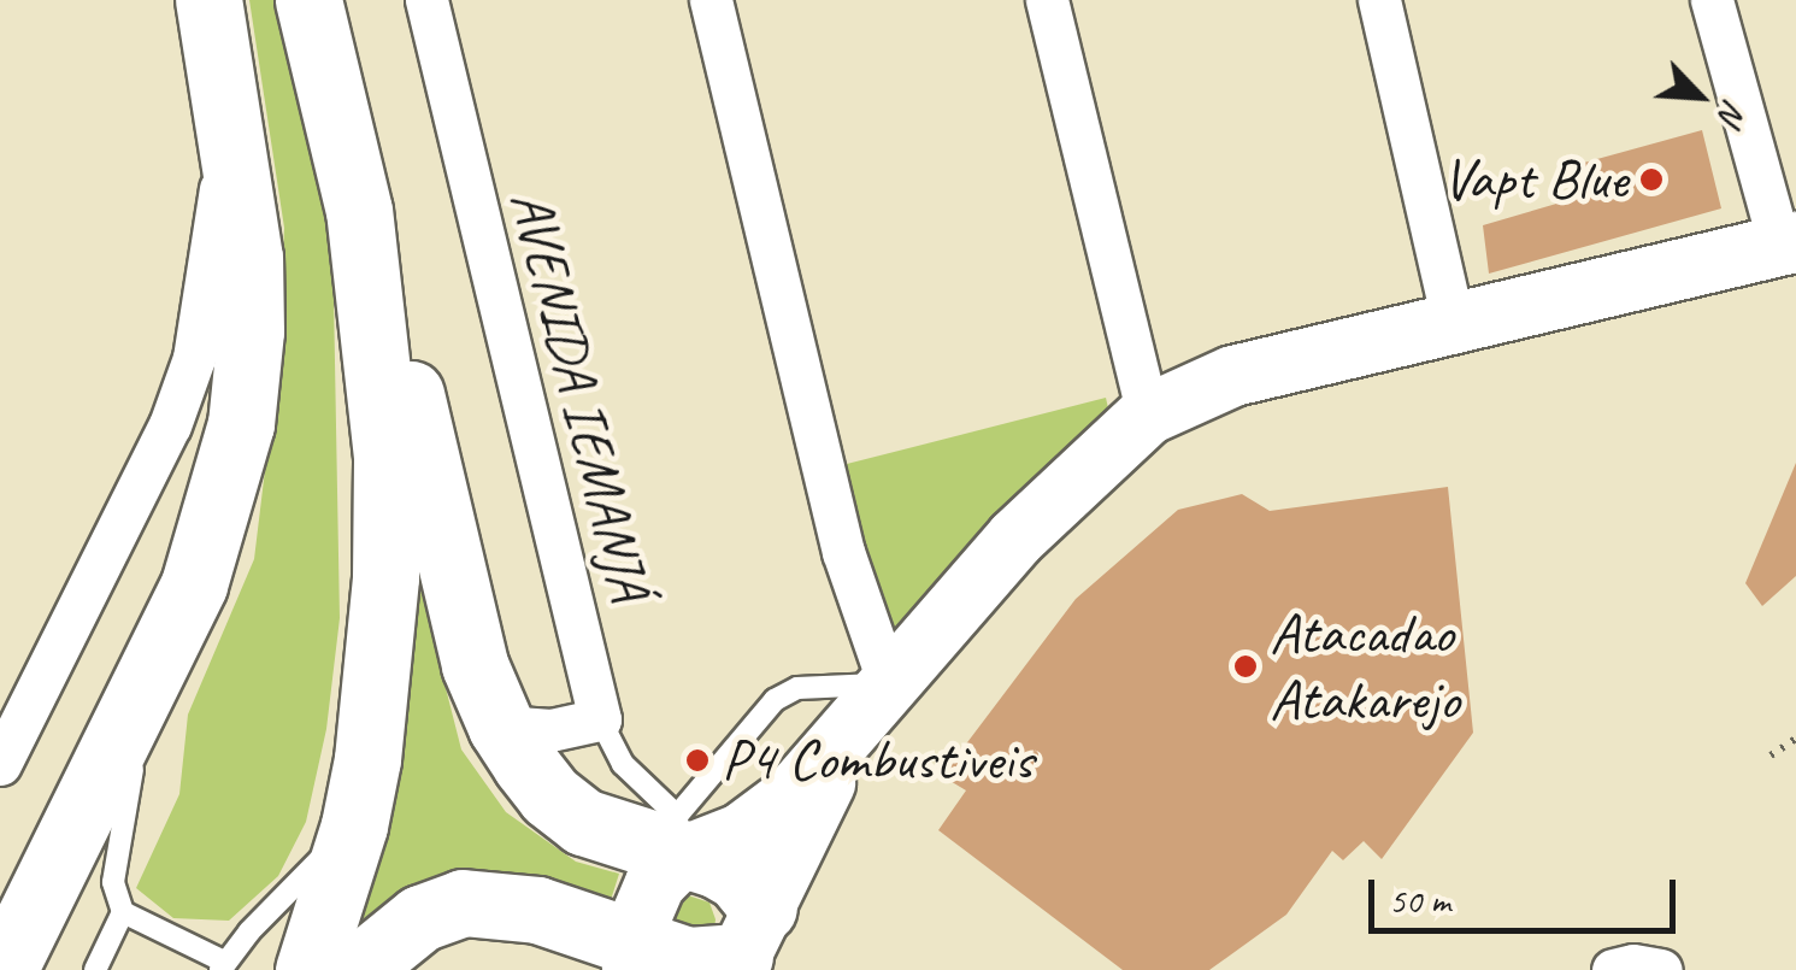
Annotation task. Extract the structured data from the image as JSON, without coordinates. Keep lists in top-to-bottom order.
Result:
{
  "streets": {
    "street": ["AVENIDA IEMANJÁ"]
  },
  "places": ["Vapt Blue", "Atacadao Atakarejo", "P4 Combustiveis"],
  "scale_bar": "50 m",
  "north": "bottom right"
}
